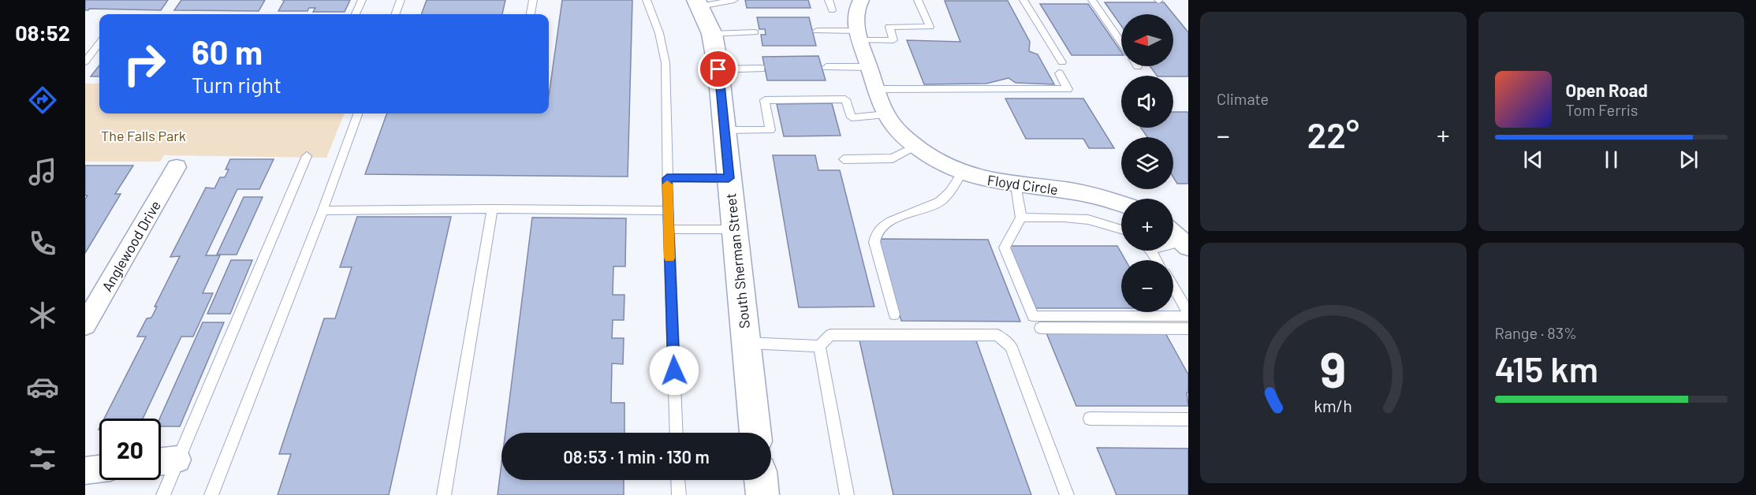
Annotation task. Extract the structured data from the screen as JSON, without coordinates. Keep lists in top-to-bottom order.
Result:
{
  "streets": {
    "street": ["Floyd Circle", "Anglewood Drive", "South Sherman Street"]
  },
  "parks": ["The Falls Park"],
  "north": "left",
  "page": {
    "tabs": "08:52",
    "tile": [
      "Climate",
      ["Range · 83%", "415 km"]
    ],
    "map_buttons": ["+", "−"],
    "turn": ["60 m", "Turn right"],
    "song": ["Open Road", "Tom Ferris"],
    "heat": ["−", "22°", "+"],
    "limit": "20",
    "trip": "08:53 · 1 min · 130 m",
    "gauge": ["9", "km/h"]
  }
}
